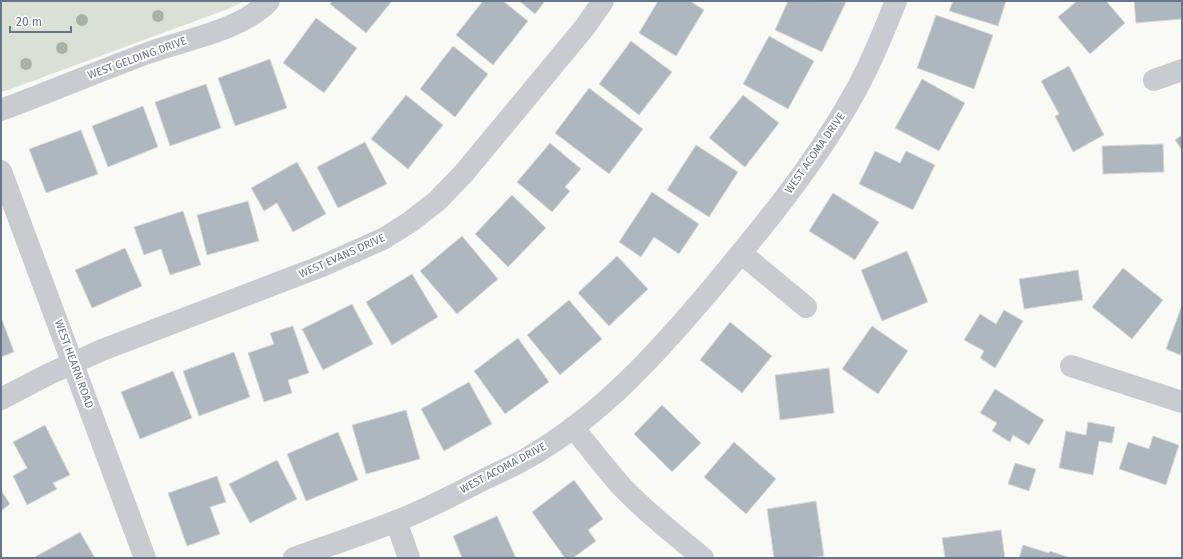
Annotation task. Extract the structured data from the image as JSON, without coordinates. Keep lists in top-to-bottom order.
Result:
{
  "streets": {
    "street": [
      "WEST GELDING DRIVE",
      "WEST ACOMA DRIVE",
      "WEST EVANS DRIVE",
      "WEST HEARN ROAD"
    ]
  },
  "crossings": [
    ["WEST EVANS DRIVE", "WEST HEARN ROAD"]
  ],
  "scale_bar": "20 m"
}
